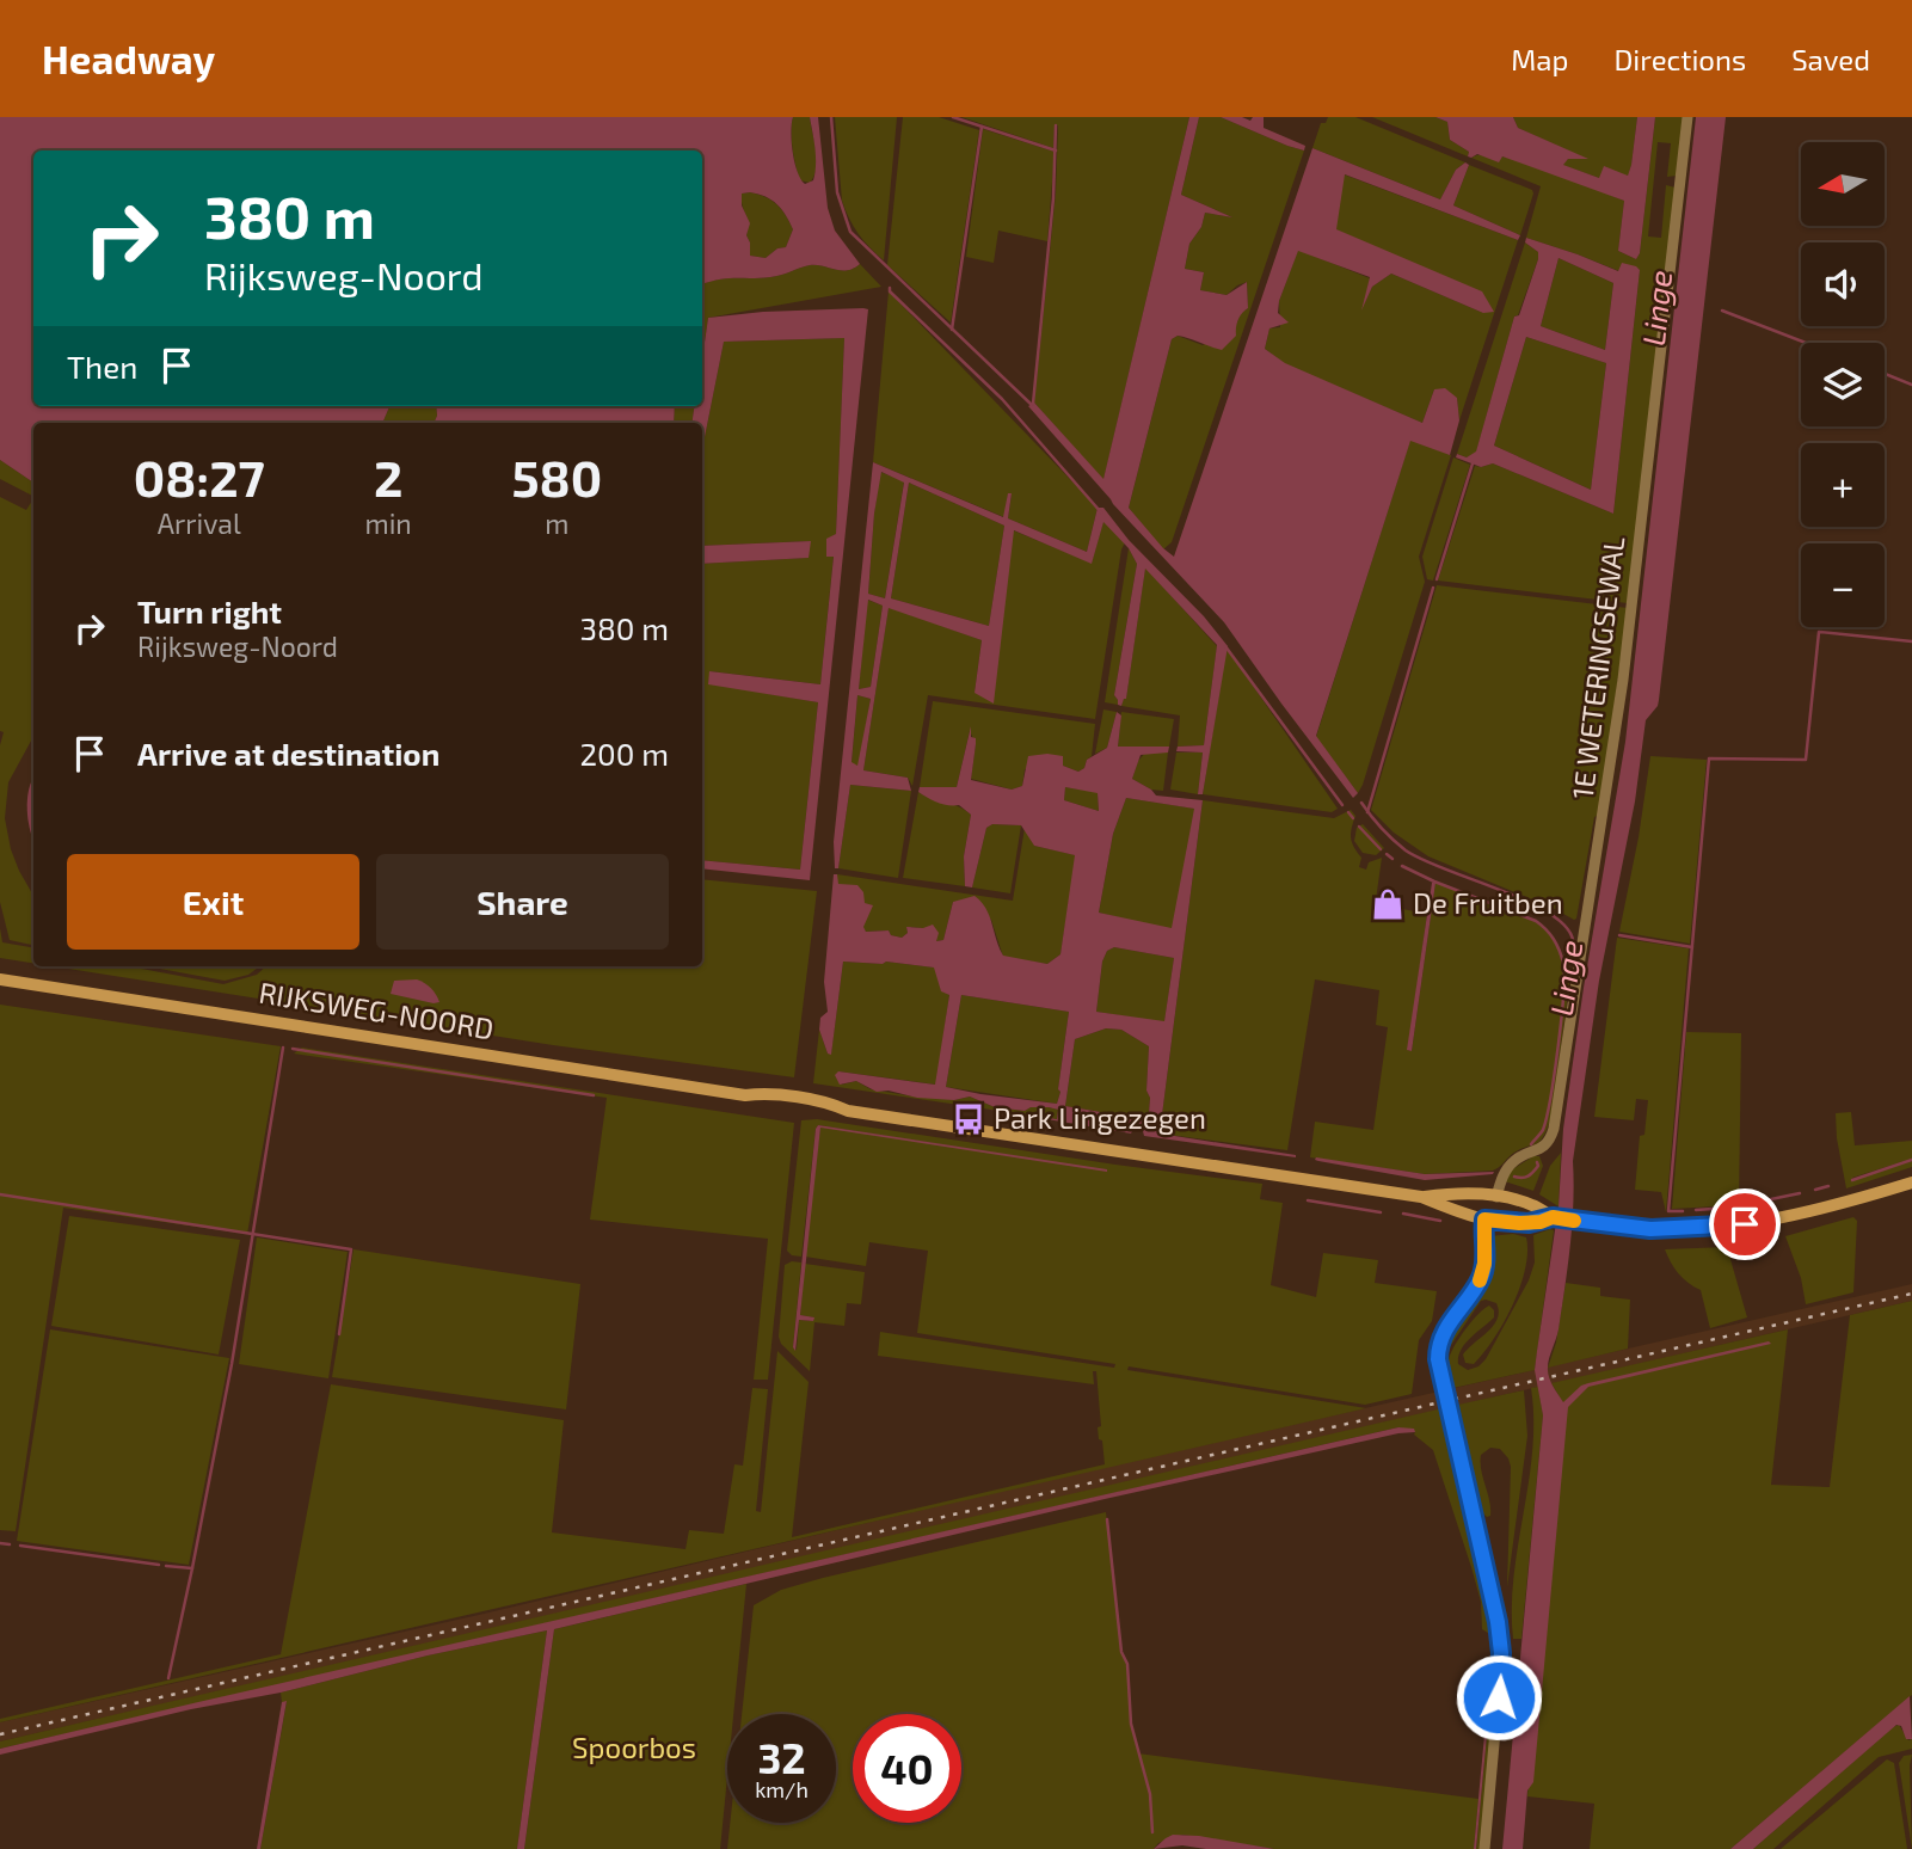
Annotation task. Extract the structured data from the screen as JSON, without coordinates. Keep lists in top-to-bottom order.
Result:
{
  "streets": {
    "main road": ["RIJKSWEG-NOORD"],
    "street": ["1E WETERINGSEWAL"]
  },
  "crossings": [
    ["1E WETERINGSEWAL", "RIJKSWEG-NOORD"]
  ],
  "water": ["Linge"],
  "parks": ["Spoorbos"],
  "places": {
    "shop": ["De Fruitben"],
    "bus stop": ["Park Lingezegen"]
  },
  "north": "left",
  "page": {
    "header": "Headway",
    "nav": ["Map", "Directions", "Saved"],
    "map_buttons": ["+", "−"],
    "turn": ["380 m", "Rijksweg-Noord"],
    "then": "Then",
    "eta": [
      "08:27",
      "Arrival",
      "2",
      "min",
      "580",
      "m"
    ],
    "list": [
      {
        "name": "Turn right",
        "note": "Rijksweg-Noord",
        "value": "380 m"
      },
      {
        "name": "Arrive at destination",
        "value": "200 m"
      }
    ],
    "buttons": ["Exit", "Share"],
    "speed": "32 km/h",
    "limit": "40"
  }
}
